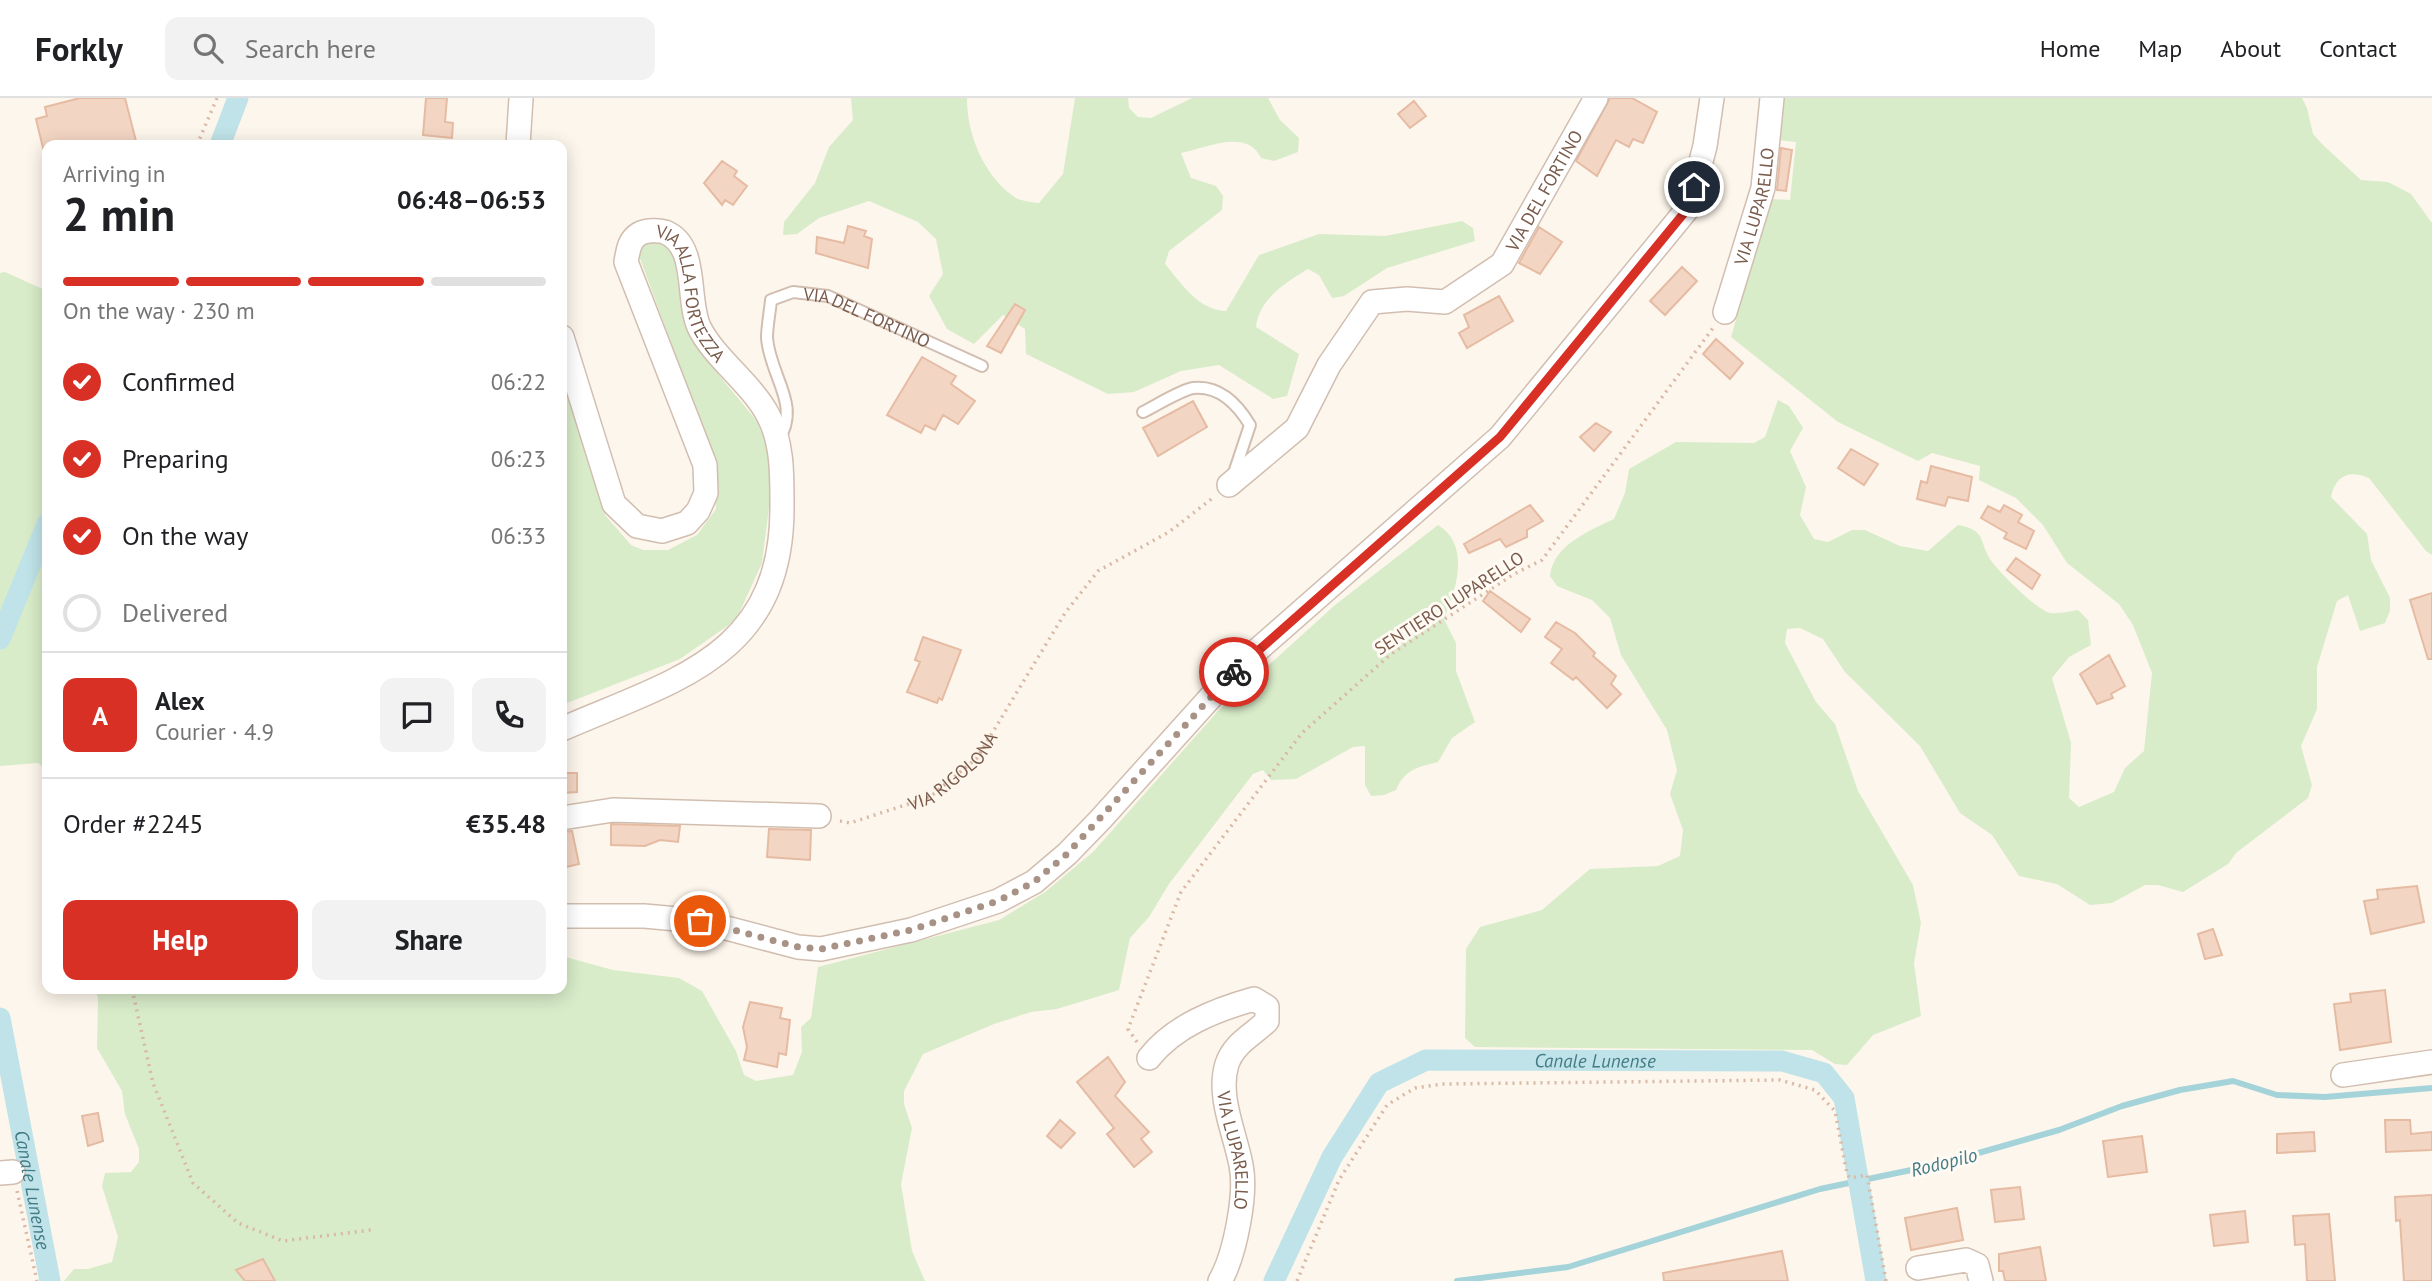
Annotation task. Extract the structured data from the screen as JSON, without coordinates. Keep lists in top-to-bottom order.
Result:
{
  "streets": {
    "street": ["VIA DEL FORTINO", "VIA LUPARELLO", "VIA ALLA FORTEZZA"],
    "path": ["SENTIERO LUPARELLO", "VIA RIGOLONA"]
  },
  "crossings": [
    ["VIA DEL FORTINO", "VIA ALLA FORTEZZA"],
    ["VIA DEL FORTINO", "VIA RIGOLONA"],
    ["VIA LUPARELLO", "SENTIERO LUPARELLO"]
  ],
  "water": ["Canale Lunense", "Rodopilo"],
  "page": {
    "header": "Forkly",
    "search": "Search here",
    "nav": [
      "Home",
      "Map",
      "About",
      "Contact"
    ],
    "heading": ["2 min", "Arriving in", "06:48–06:53"],
    "panel": [
      "Alex",
      "Courier · 4.9",
      "Order #2245",
      "€35.48"
    ],
    "bar": "On the way · 230 m",
    "list": [
      ["Confirmed", "06:22"],
      ["Preparing", "06:23"],
      ["On the way", "06:33"],
      "Delivered"
    ],
    "round": "A",
    "buttons": ["Help", "Share"]
  }
}
